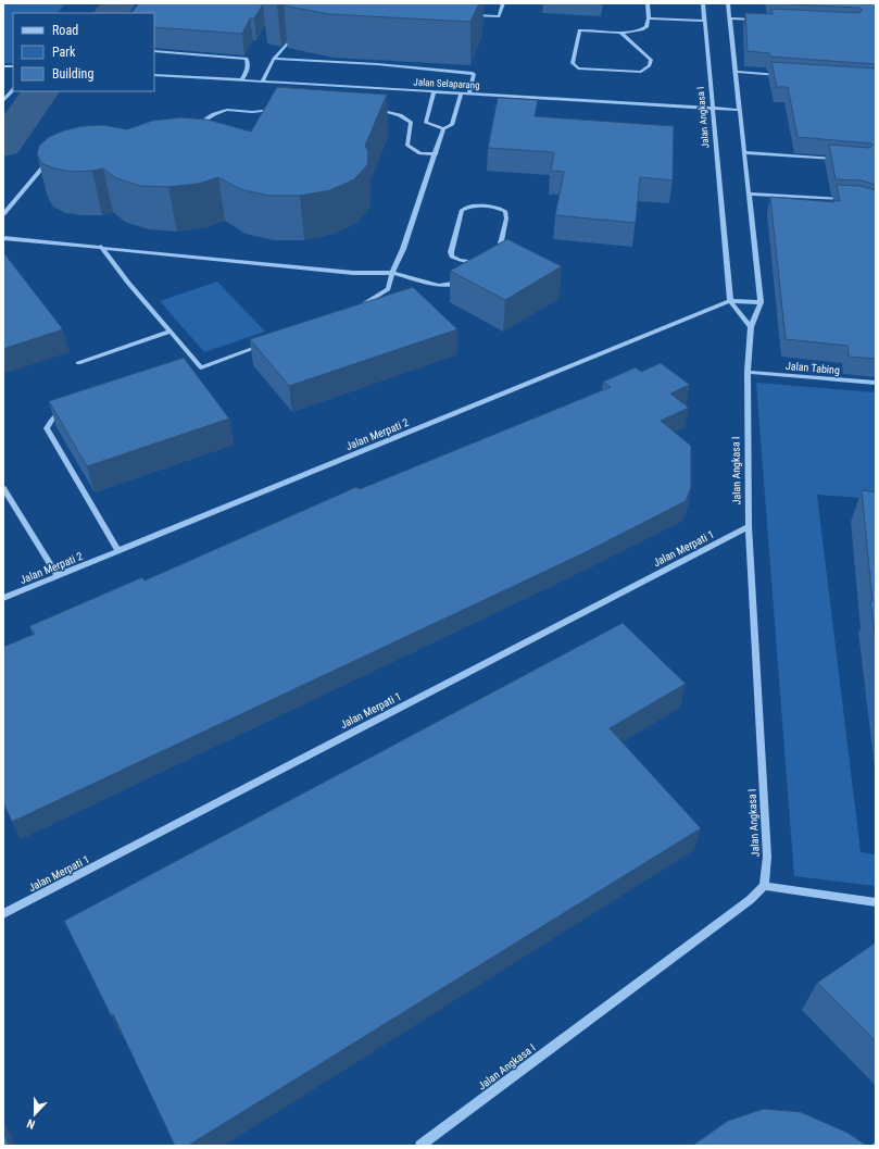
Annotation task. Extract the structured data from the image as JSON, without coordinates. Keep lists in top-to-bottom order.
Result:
{
  "streets": {
    "street": [
      "Jalan Selaparang",
      "Jalan Angkasa I",
      "Jalan Tabing",
      "Jalan Merpati 2",
      "Jalan Merpati 1"
    ]
  },
  "crossings": [
    ["Jalan Selaparang", "Jalan Angkasa I"],
    ["Jalan Angkasa I", "Jalan Tabing"],
    ["Jalan Angkasa I", "Jalan Merpati 2"],
    ["Jalan Angkasa I", "Jalan Merpati 1"]
  ],
  "legend": ["Road", "Park", "Building"],
  "north": "bottom"
}
